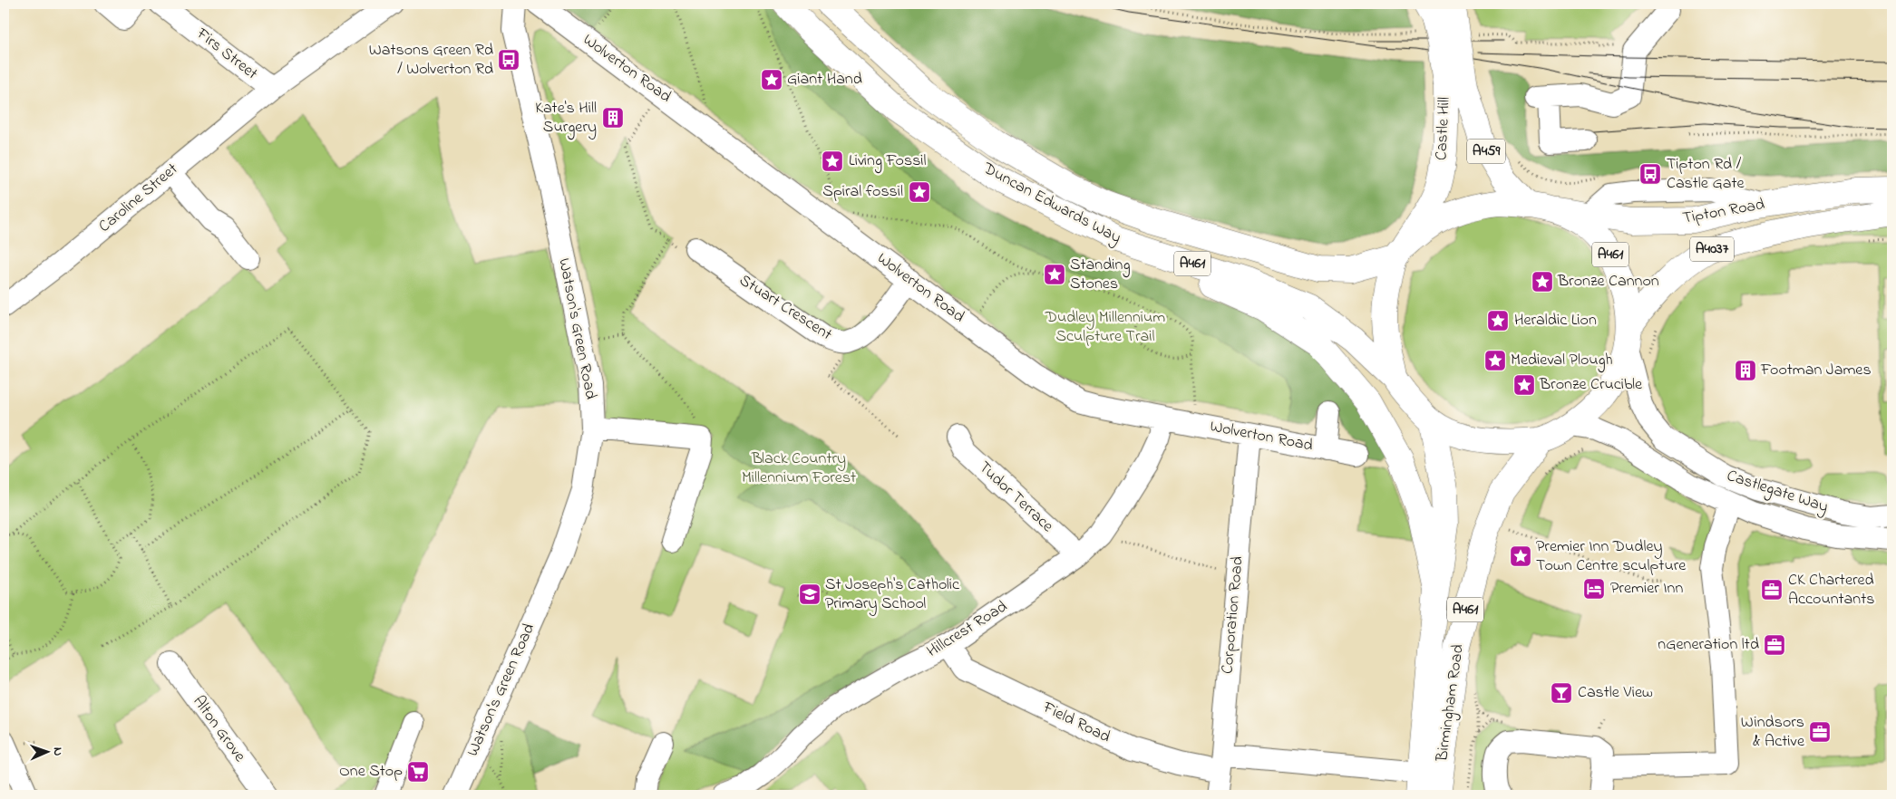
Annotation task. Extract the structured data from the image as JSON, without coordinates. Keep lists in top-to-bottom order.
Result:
{
  "streets": {
    "main road": [
      "Castle Hill",
      "A459",
      "Duncan Edwards Way",
      "Tipton Road",
      "A4037",
      "A461",
      "Birmingham Road"
    ],
    "street": [
      "Firs Street",
      "Wolverton Road",
      "Caroline Street",
      "Stuart Crescent",
      "Watson's Green Road",
      "Castlegate Way",
      "Tudor Terrace",
      "Corporation Road",
      "Hillcrest Road",
      "Field Road",
      "Alton Grove"
    ]
  },
  "crossings": [
    ["Firs Street", "Caroline Street"],
    ["Wolverton Road", "Stuart Crescent"],
    ["Wolverton Road", "Corporation Road"],
    ["Wolverton Road", "Hillcrest Road"],
    ["Castle Hill", "Duncan Edwards Way"],
    ["Castle Hill", "A461"],
    ["Duncan Edwards Way", "A461"],
    ["Tipton Road", "A461"],
    ["Tipton Road", "Castlegate Way"],
    ["A461", "Castlegate Way"],
    ["A461", "Birmingham Road"],
    ["Tudor Terrace", "Hillcrest Road"],
    ["Corporation Road", "Field Road"],
    ["Hillcrest Road", "Field Road"],
    ["Birmingham Road", "Field Road"]
  ],
  "parks": ["Dudley Millennium Sculpture Trail", "Black Country Millennium Forest"],
  "places": {
    "bus stop": ["Watsons Green Rd / Wolverton Rd", "Tipton Rd / Castle Gate"],
    "place": [
      "Giant Hand",
      "Living Fossil",
      "Spiral fossil",
      "Standing Stones",
      "Bronze Cannon",
      "Heraldic Lion",
      "Medieval Plough",
      "Bronze Crucible",
      "Premier Inn Dudley Town Centre sculpture"
    ],
    "building": ["Kate's Hill Surgery", "Footman James"],
    "hotel": ["Premier Inn"],
    "office": ["CK Chartered Accountants", "nGeneration ltd", "Windsors & Active"],
    "school or university": ["St Joseph's Catholic Primary School"],
    "bar": ["Castle View"],
    "supermarket": ["One Stop"]
  },
  "north": "right"
}
